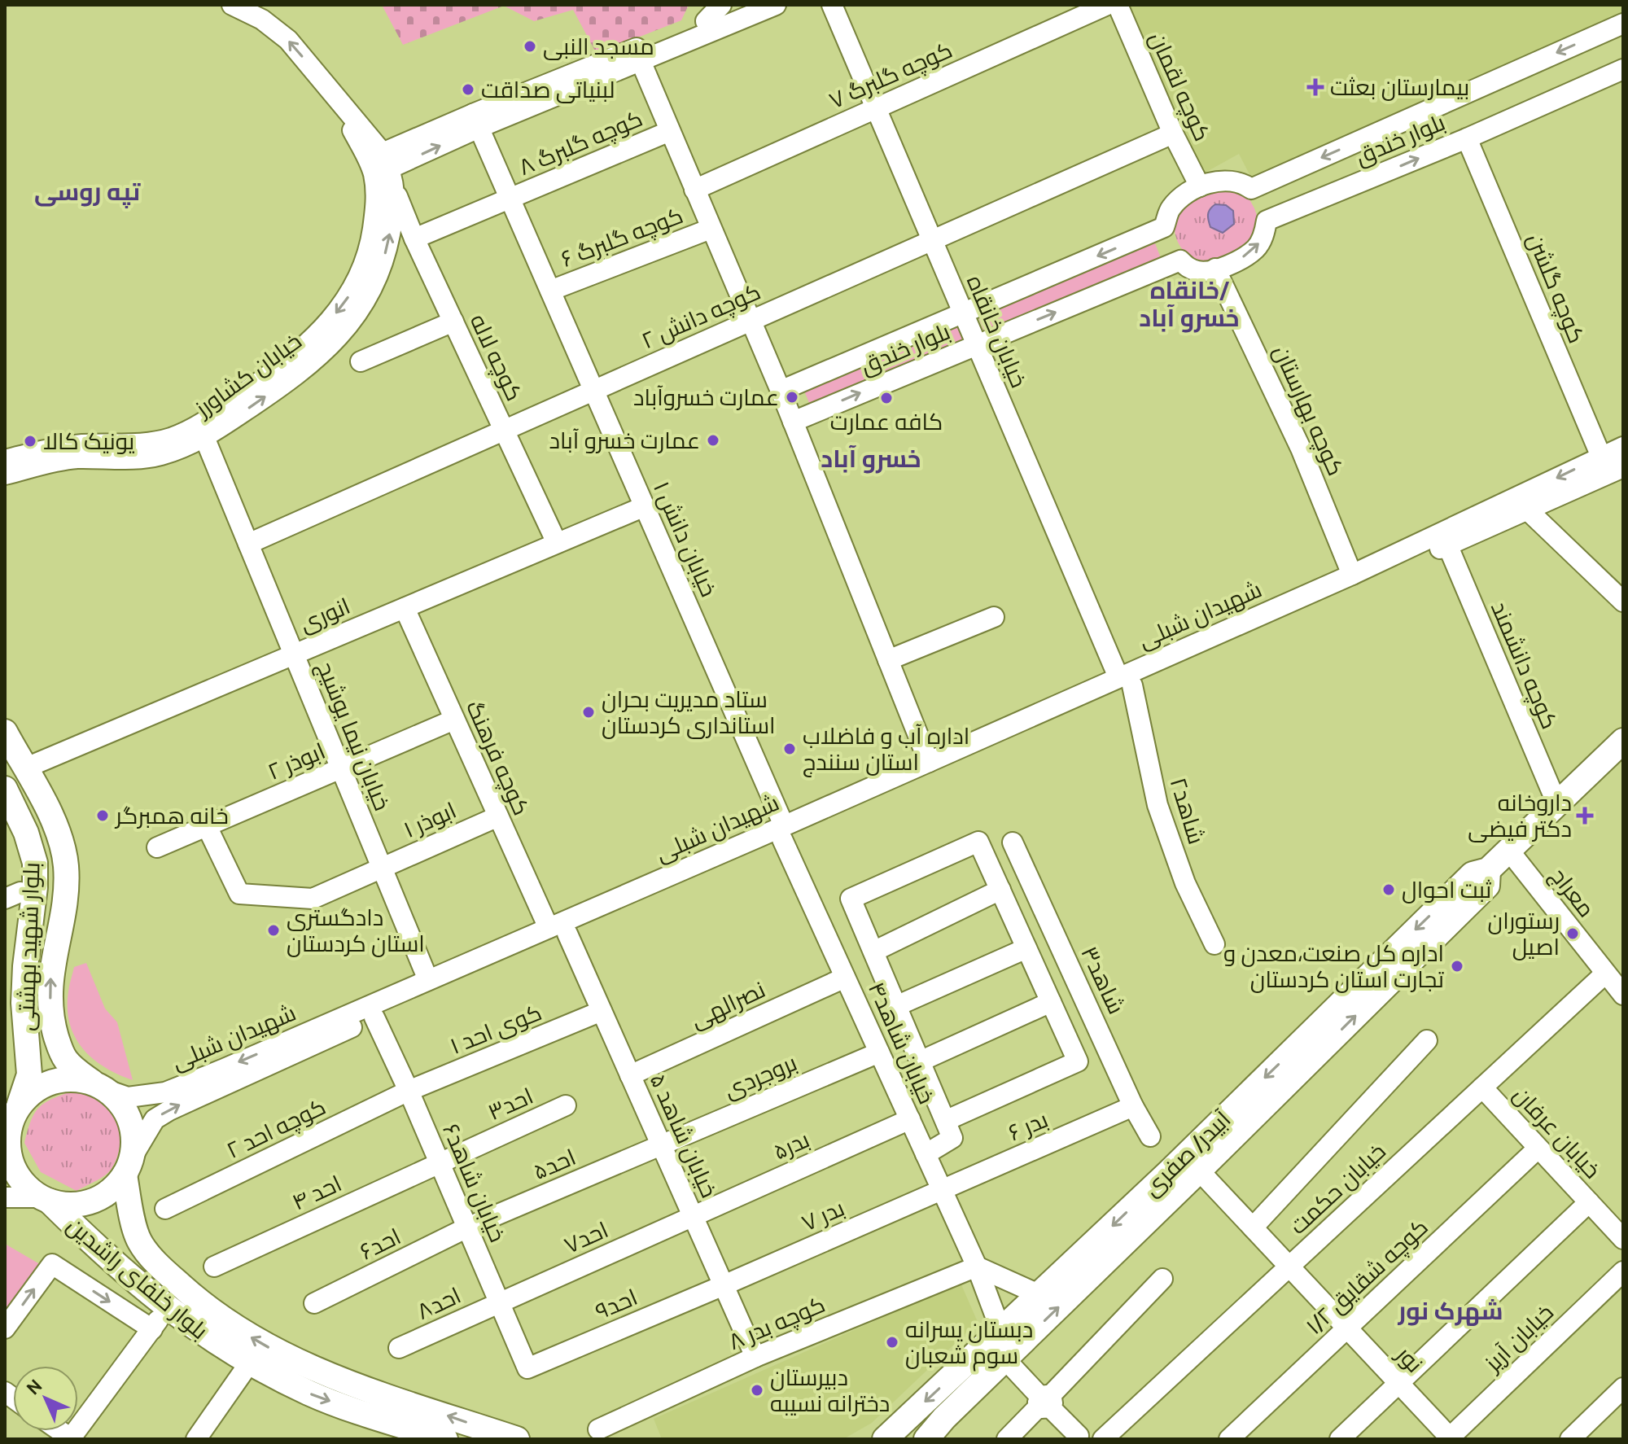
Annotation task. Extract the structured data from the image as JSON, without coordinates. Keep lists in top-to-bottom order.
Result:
{
  "streets": {
    "main road": ["بلوار شهید بهشتی", "آبیدر/ صفری", "بلوار خلفای راشدین"],
    "street": [
      "کوچه گلبرگ ۷",
      "کوچه لقمان",
      "بلوار خندق",
      "کوچه گلبرگ ۸",
      "کوچه گلبرگ ۶",
      "کوچه گلشن",
      "کوچه دانش ۲",
      "خیابان خانقاه",
      "کوچه لاله",
      "خیابان کشاورز",
      "کوچه بهارستان",
      "خیابان دانش ۱",
      "انوری",
      "شهیدان شبلی",
      "کوچه دانشمند",
      "خیابان نیما یوشیج",
      "کوچه فرهنگ",
      "ابوذر ۲",
      "شاهد۲",
      "ابوذر ۱",
      "معراج",
      "شاهد۳",
      "نصرالهی",
      "کوی احد ۱",
      "خیابان شاهد۴",
      "بروجردی",
      "احد۳",
      "بدر ۶",
      "کوچه احد ۲",
      "خیابان عرفان",
      "خیابان شاهد ۵",
      "بدر۵",
      "احد۵",
      "خیابان شاهد۶",
      "خیابان حکمت",
      "احد ۴",
      "بدر ۷",
      "احد۷",
      "احد۶",
      "کوچه شقایق ۱/۲",
      "احد۸",
      "احد۹",
      "کوچه بدر ۸",
      "خیابان آریز",
      "نور"
    ]
  },
  "crossings": [
    ["کوچه گلبرگ ۷", "خیابان خانقاه"],
    ["کوچه لقمان", "بلوار خندق"],
    ["کوچه لقمان", "کوچه دانش ۲"],
    ["بلوار خندق", "کوچه گلشن"],
    ["بلوار خندق", "خیابان خانقاه"],
    ["بلوار خندق", "کوچه بهارستان"],
    ["کوچه گلبرگ ۸", "کوچه لاله"],
    ["کوچه گلبرگ ۸", "خیابان دانش ۱"],
    ["کوچه گلبرگ ۶", "خیابان دانش ۱"],
    ["کوچه گلشن", "شهیدان شبلی"],
    ["کوچه دانش ۲", "خیابان خانقاه"],
    ["کوچه دانش ۲", "کوچه لاله"],
    ["کوچه دانش ۲", "خیابان دانش ۱"],
    ["کوچه دانش ۲", "خیابان نیما یوشیج"],
    ["خیابان خانقاه", "شهیدان شبلی"],
    ["خیابان خانقاه", "شاهد۲"],
    ["کوچه لاله", "خیابان کشاورز"],
    ["کوچه لاله", "انوری"],
    ["خیابان کشاورز", "خیابان نیما یوشیج"],
    ["کوچه بهارستان", "شهیدان شبلی"],
    ["خیابان دانش ۱", "انوری"],
    ["خیابان دانش ۱", "شهیدان شبلی"],
    ["خیابان دانش ۱", "خیابان شاهد۴"],
    ["انوری", "خیابان نیما یوشیج"],
    ["انوری", "کوچه فرهنگ"],
    ["انوری", "بلوار شهید بهشتی"],
    ["شهیدان شبلی", "کوچه دانشمند"],
    ["شهیدان شبلی", "خیابان نیما یوشیج"],
    ["شهیدان شبلی", "کوچه فرهنگ"],
    ["شهیدان شبلی", "شاهد۲"],
    ["شهیدان شبلی", "بلوار شهید بهشتی"],
    ["شهیدان شبلی", "خیابان شاهد۴"],
    ["شهیدان شبلی", "خیابان شاهد ۵"],
    ["شهیدان شبلی", "خیابان شاهد۶"],
    ["شهیدان شبلی", "بلوار خلفای راشدین"],
    ["کوچه دانشمند", "آبیدر/ صفری"],
    ["خیابان نیما یوشیج", "ابوذر ۲"],
    ["خیابان نیما یوشیج", "ابوذر ۱"],
    ["کوچه فرهنگ", "ابوذر ۲"],
    ["کوچه فرهنگ", "ابوذر ۱"],
    ["کوچه فرهنگ", "خیابان شاهد ۵"],
    ["ابوذر ۲", "ابوذر ۱"],
    ["معراج", "آبیدر/ صفری"],
    ["معراج", "خیابان حکمت"],
    ["بلوار شهید بهشتی", "بلوار خلفای راشدین"],
    ["شاهد۳", "بدر ۶"],
    ["نصرالهی", "خیابان شاهد۴"],
    ["نصرالهی", "خیابان شاهد ۵"],
    ["کوی احد ۱", "کوچه احد ۲"],
    ["کوی احد ۱", "خیابان شاهد ۵"],
    ["کوی احد ۱", "خیابان شاهد۶"],
    ["خیابان شاهد۴", "بروجردی"],
    ["خیابان شاهد۴", "بدر ۶"],
    ["خیابان شاهد۴", "بدر۵"],
    ["خیابان شاهد۴", "آبیدر/ صفری"],
    ["خیابان شاهد۴", "بدر ۷"],
    ["خیابان شاهد۴", "کوچه بدر ۸"],
    ["بروجردی", "خیابان شاهد ۵"],
    ["بروجردی", "احد۵"],
    ["احد۳", "خیابان شاهد۶"],
    ["احد۳", "احد ۴"],
    ["بدر ۶", "بدر ۷"],
    ["کوچه احد ۲", "خیابان شاهد۶"],
    ["خیابان عرفان", "خیابان حکمت"],
    ["خیابان عرفان", "کوچه شقایق ۱/۲"],
    ["خیابان شاهد ۵", "بدر۵"],
    ["خیابان شاهد ۵", "احد۵"],
    ["خیابان شاهد ۵", "بدر ۷"],
    ["خیابان شاهد ۵", "احد۷"],
    ["خیابان شاهد ۵", "احد۹"],
    ["خیابان شاهد ۵", "کوچه بدر ۸"],
    ["بدر۵", "احد۷"],
    ["آبیدر/ صفری", "نور"],
    ["احد۵", "خیابان شاهد۶"],
    ["احد۵", "احد۶"],
    ["خیابان شاهد۶", "احد ۴"],
    ["خیابان شاهد۶", "احد۷"],
    ["خیابان شاهد۶", "احد۶"],
    ["خیابان شاهد۶", "احد۸"],
    ["خیابان شاهد۶", "احد۹"],
    ["خیابان حکمت", "نور"],
    ["بدر ۷", "احد۹"],
    ["احد۷", "احد۸"],
    ["کوچه شقایق ۱/۲", "نور"],
    ["خیابان آریز", "نور"]
  ],
  "districts": [
    "تپه روسی",
    "خانقاه/ خسرو آباد",
    "خسرو آباد",
    "شهرک نور"
  ],
  "places": {
    "other": [
      "مسجد النبی",
      "لبنیاتی ‌صداقت",
      "عمارت خسروآباد",
      "کافه عمارت",
      "عمارت خسرو آباد",
      "یونیک کالا",
      "ستاد مدیریت بحران استانداری کردستان",
      "اداره آب و فاضلاب استان سنندج",
      "خانه همبرگر",
      "ثبت احوال",
      "دادگستری استان کردستان",
      "رستوران اصیل",
      "اداره کل صنعت،معدن و تجارت استان کردستان",
      "دبستان پسرانه سوم شعبان",
      "دبیرستان دخترانه نسیبه"
    ],
    "health": ["بیمارستان بعثت", "داروخانه دکتر فیضی"]
  },
  "north": "top left"
}
